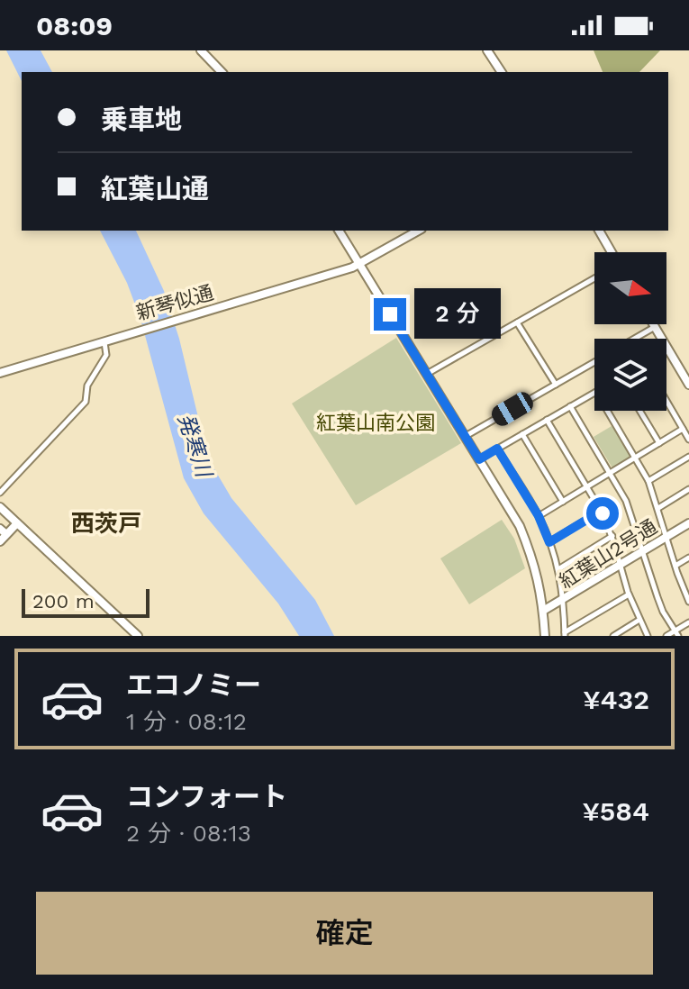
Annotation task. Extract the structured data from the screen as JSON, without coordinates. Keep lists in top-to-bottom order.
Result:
{
  "streets": {
    "street": ["新琴似通", "紅葉山2号通"]
  },
  "districts": ["西茨戸"],
  "water": ["発寒川"],
  "parks": ["紅葉山南公園"],
  "scale_bar": "200 m",
  "north": "right",
  "page": {
    "status": "08:09",
    "banner": ["乗車地", "紅葉山通"],
    "bubble": "2 分",
    "scale": "200 m",
    "list": [
      {
        "name": "エコノミー",
        "note": "1 分 · 08:12",
        "value": "¥432"
      },
      {
        "name": "コンフォート",
        "note": "2 分 · 08:13",
        "value": "¥584"
      }
    ],
    "buttons": "確定"
  }
}
